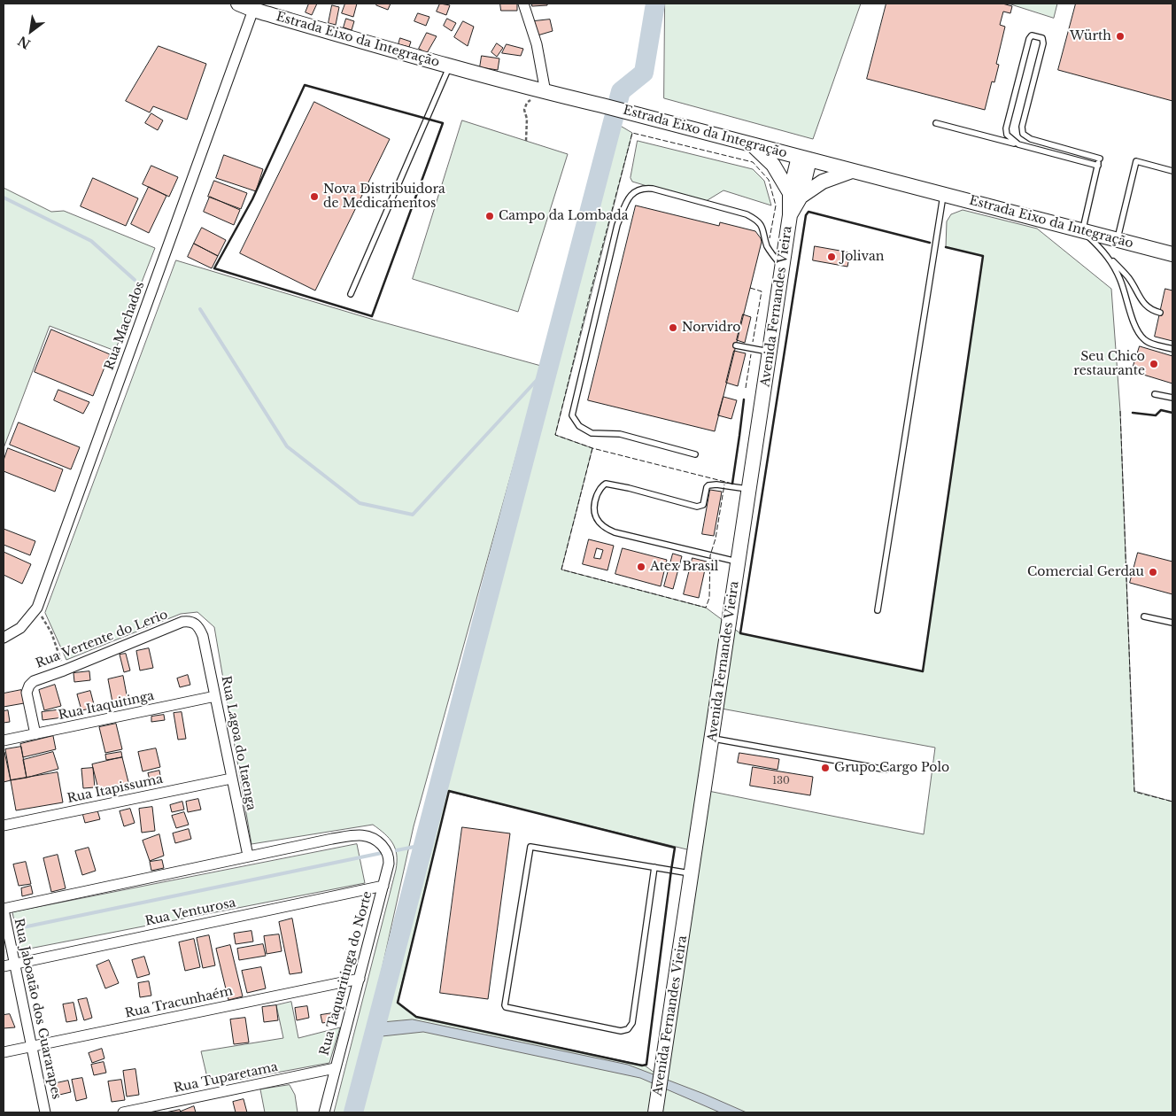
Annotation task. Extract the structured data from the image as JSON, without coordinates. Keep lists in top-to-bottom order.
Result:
{
  "streets": {
    "main road": ["Estrada Eixo da Integração", "Avenida Fernandes Vieira"],
    "street": [
      "Rua Machados",
      "Rua Vertente do Lerio",
      "Rua Itaquitinga",
      "Rua Lagoa do Itaenga",
      "Rua Itapissuma",
      "Rua Venturosa",
      "Rua Taquaritinga do Norte",
      "Rua Tracunhaém",
      "Rua Jaboatão dos Guararapes",
      "Rua Tuparetama"
    ]
  },
  "crossings": [
    ["Estrada Eixo da Integração", "Avenida Fernandes Vieira"],
    ["Estrada Eixo da Integração", "Rua Machados"],
    ["Rua Vertente do Lerio", "Rua Itaquitinga"],
    ["Rua Vertente do Lerio", "Rua Lagoa do Itaenga"],
    ["Rua Itaquitinga", "Rua Lagoa do Itaenga"],
    ["Rua Lagoa do Itaenga", "Rua Itapissuma"],
    ["Rua Lagoa do Itaenga", "Rua Taquaritinga do Norte"],
    ["Rua Venturosa", "Rua Taquaritinga do Norte"],
    ["Rua Venturosa", "Rua Jaboatão dos Guararapes"],
    ["Rua Taquaritinga do Norte", "Rua Tracunhaém"],
    ["Rua Taquaritinga do Norte", "Rua Tuparetama"],
    ["Rua Tracunhaém", "Rua Jaboatão dos Guararapes"]
  ],
  "places": [
    "Würth",
    "Nova Distribuidora de Medicamentos",
    "Campo da Lombada",
    "Jolivan",
    "Norvidro",
    "Seu Chico restaurante",
    "Atex Brasil",
    "Comercial Gerdau",
    "Grupo Cargo Polo"
  ],
  "house_numbers": ["130"],
  "north": "bottom left"
}
